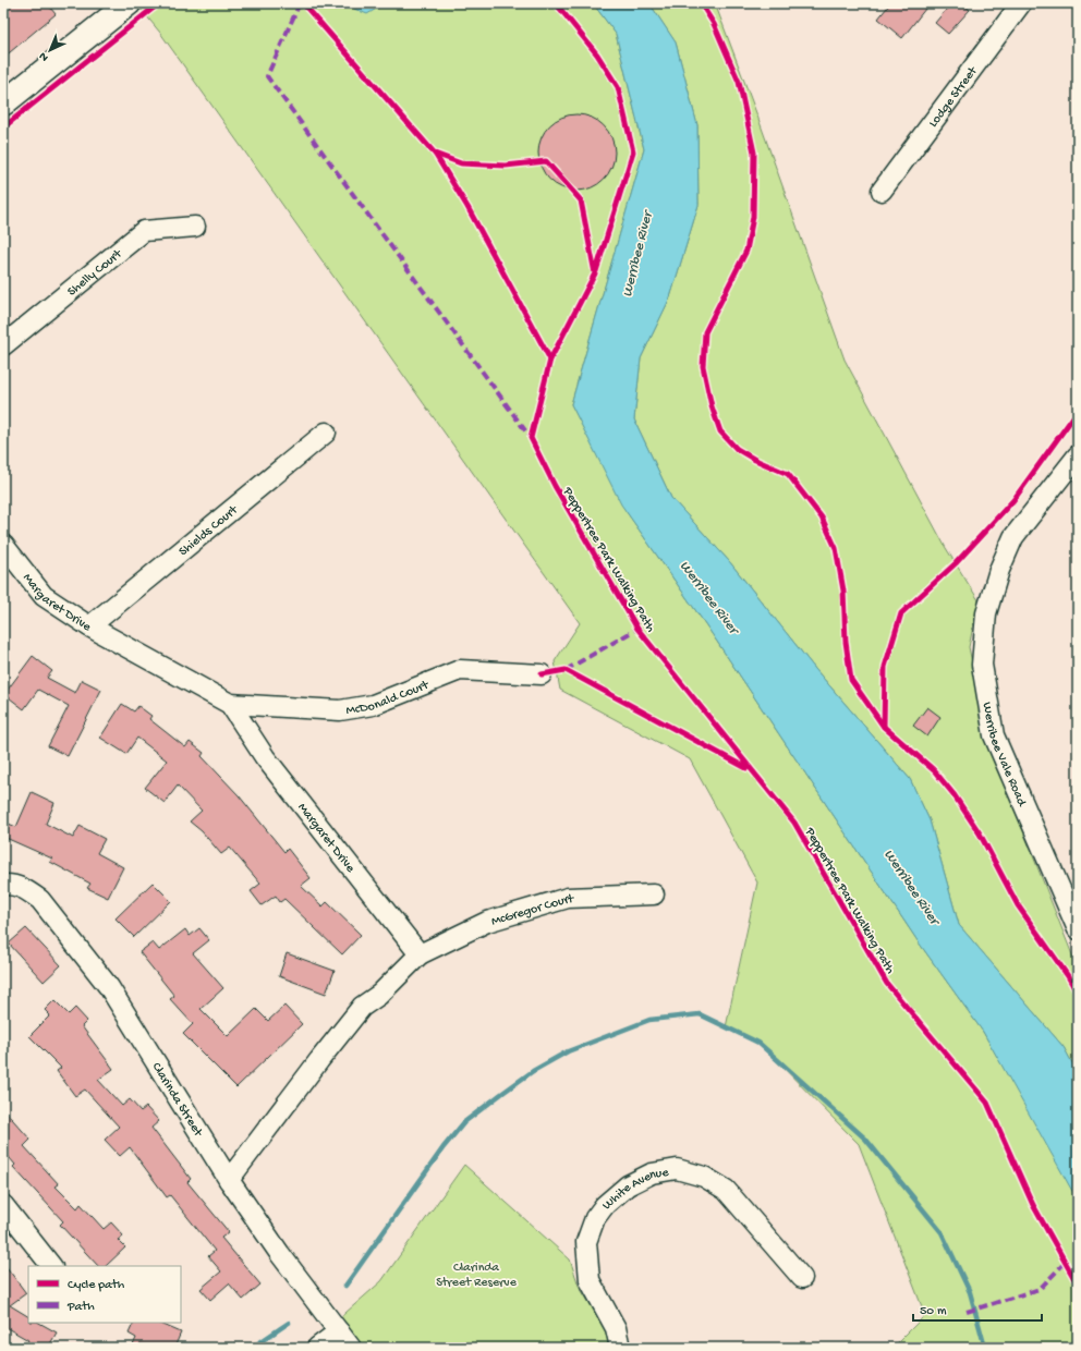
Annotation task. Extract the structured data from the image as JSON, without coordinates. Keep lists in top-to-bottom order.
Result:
{
  "streets": {
    "street": [
      "Lodge Street",
      "Shelly Court",
      "Shields Court",
      "Margaret Drive",
      "McDonald Court",
      "Werribee Vale Road",
      "McGregor Court",
      "Clarinda Street",
      "White Avenue"
    ],
    "cycle path": ["Peppertree Park Walking Path"]
  },
  "crossings": [
    ["Shields Court", "Margaret Drive"],
    ["Margaret Drive", "McDonald Court"],
    ["Margaret Drive", "McGregor Court"]
  ],
  "water": ["Werribee River"],
  "parks": ["Clarinda Street Reserve"],
  "legend": ["Cycle path", "Path"],
  "scale_bar": "50 m",
  "north": "bottom left"
}
